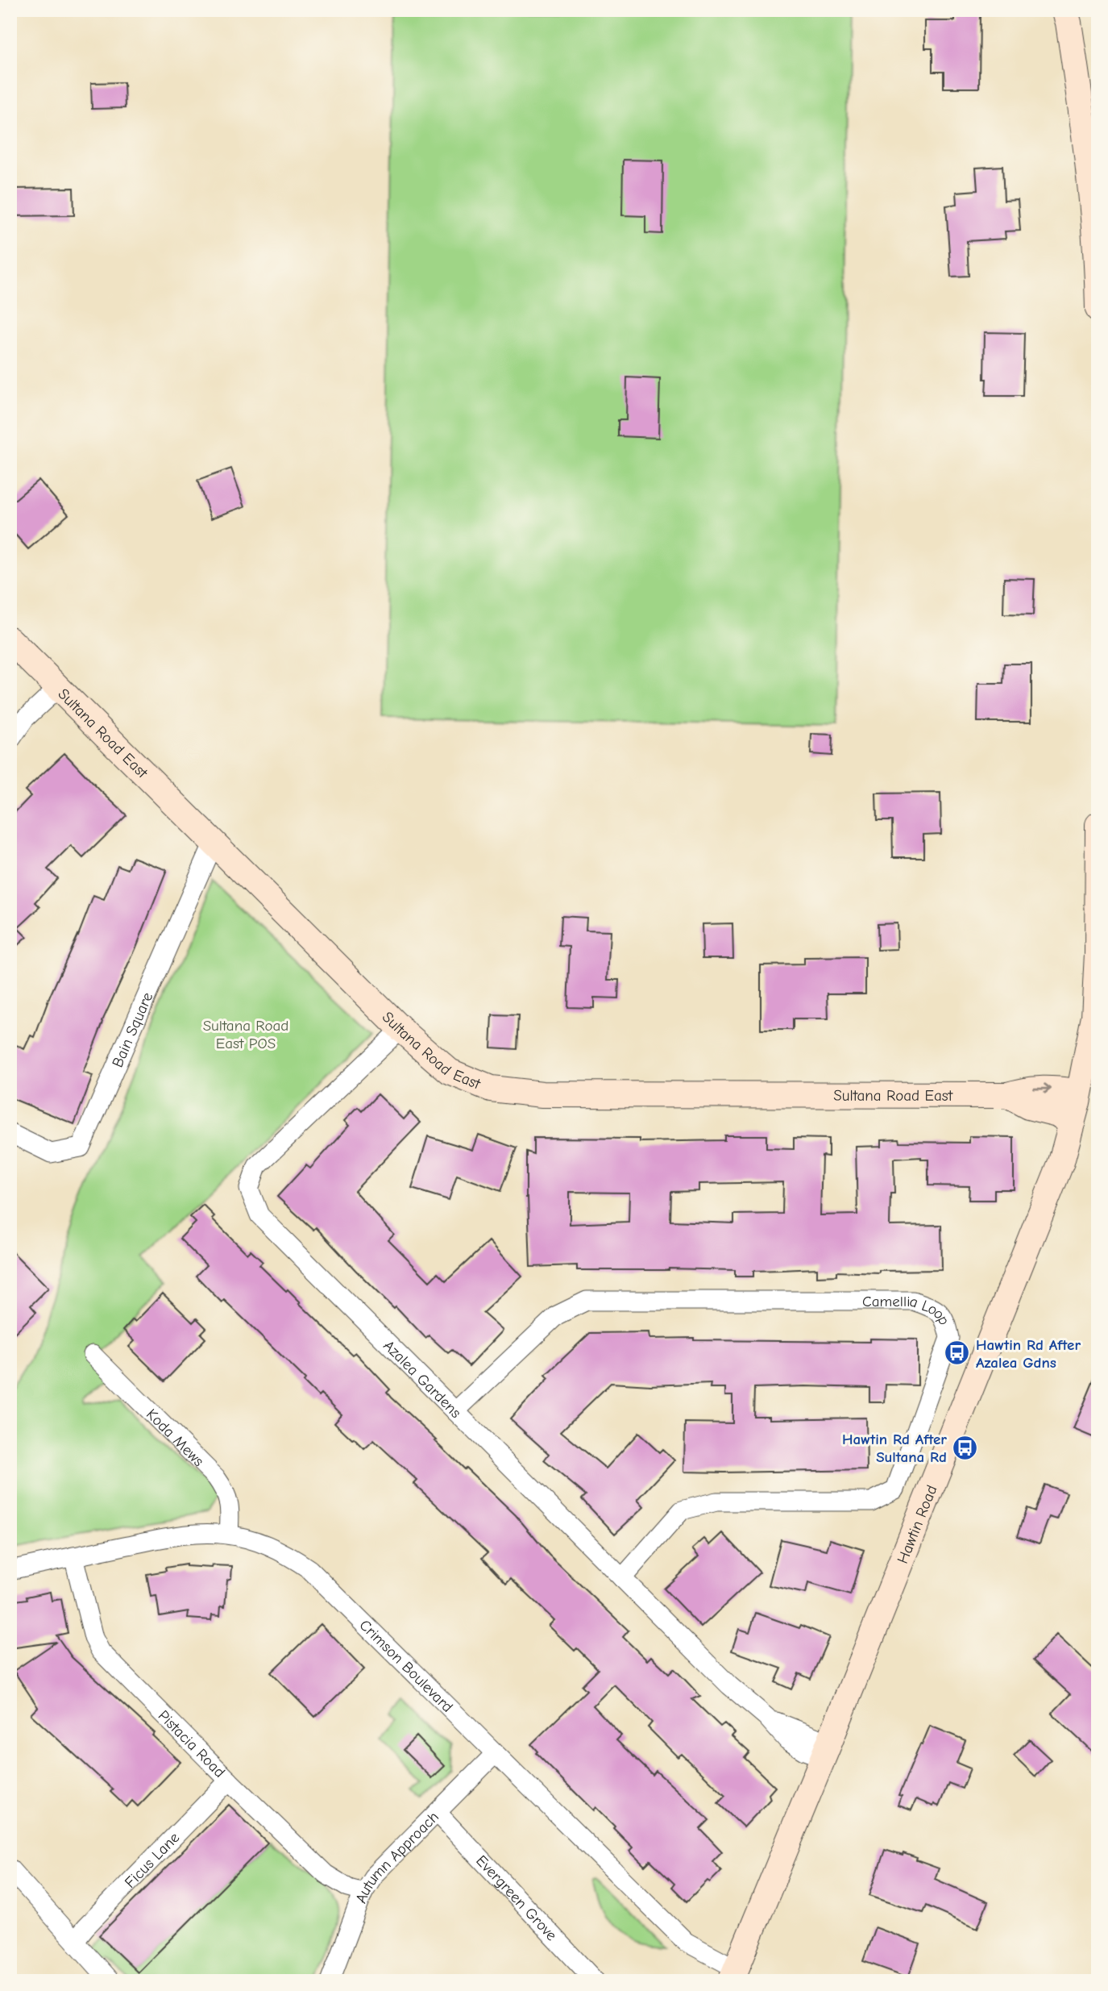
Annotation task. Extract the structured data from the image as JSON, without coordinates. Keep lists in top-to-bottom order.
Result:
{
  "streets": {
    "main road": ["Sultana Road East", "Hawtin Road"],
    "street": [
      "Bain Square",
      "Camellia Loop",
      "Azalea Gardens",
      "Koda Mews",
      "Crimson Boulevard",
      "Pistacia Road",
      "Ficus Lane",
      "Autumn Approach",
      "Evergreen Grove"
    ]
  },
  "crossings": [
    ["Sultana Road East", "Bain Square"],
    ["Sultana Road East", "Azalea Gardens"],
    ["Sultana Road East", "Hawtin Road"],
    ["Camellia Loop", "Azalea Gardens"],
    ["Azalea Gardens", "Hawtin Road"],
    ["Koda Mews", "Crimson Boulevard"],
    ["Hawtin Road", "Crimson Boulevard"],
    ["Crimson Boulevard", "Pistacia Road"],
    ["Crimson Boulevard", "Autumn Approach"],
    ["Pistacia Road", "Ficus Lane"],
    ["Pistacia Road", "Autumn Approach"],
    ["Autumn Approach", "Evergreen Grove"]
  ],
  "parks": ["Sultana Road East POS"],
  "places": {
    "bus stop": ["Hawtin Rd After Azalea Gdns", "Hawtin Rd After Sultana Rd"]
  }
}
